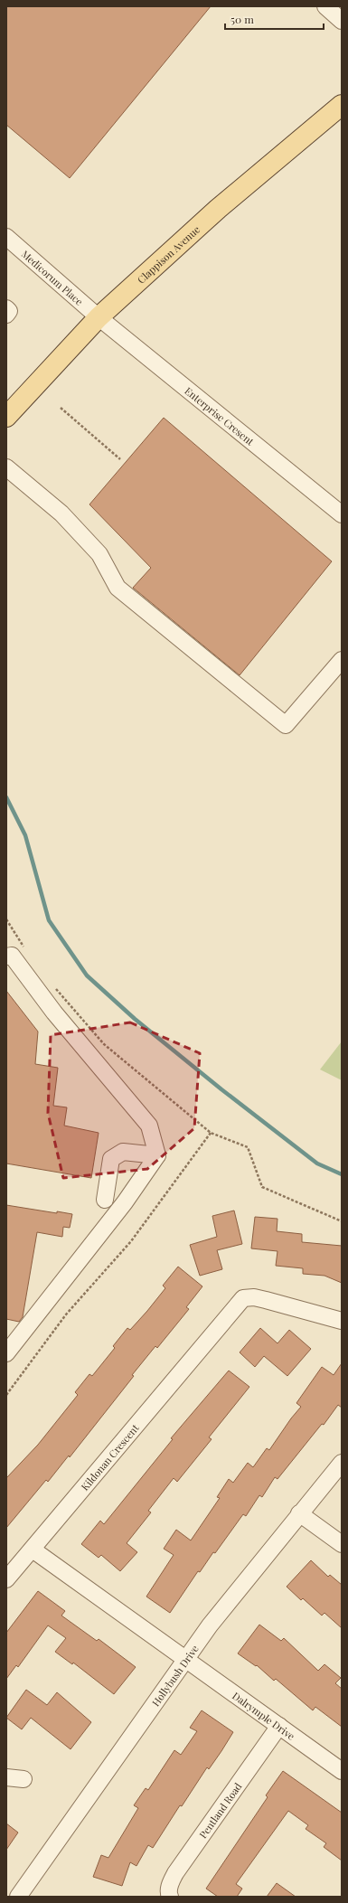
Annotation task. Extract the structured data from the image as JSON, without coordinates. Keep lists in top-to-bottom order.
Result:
{
  "streets": {
    "main road": ["Clappison Avenue"],
    "street": [
      "Medicorum Place",
      "Enterprise Cresent",
      "Kildonan Crescent",
      "Hollybush Drive",
      "Dalrymple Drive",
      "Pentland Road"
    ]
  },
  "crossings": [
    ["Clappison Avenue", "Medicorum Place"],
    ["Clappison Avenue", "Enterprise Cresent"],
    ["Medicorum Place", "Enterprise Cresent"],
    ["Hollybush Drive", "Dalrymple Drive"],
    ["Dalrymple Drive", "Pentland Road"]
  ],
  "scale_bar": "50 m"
}
